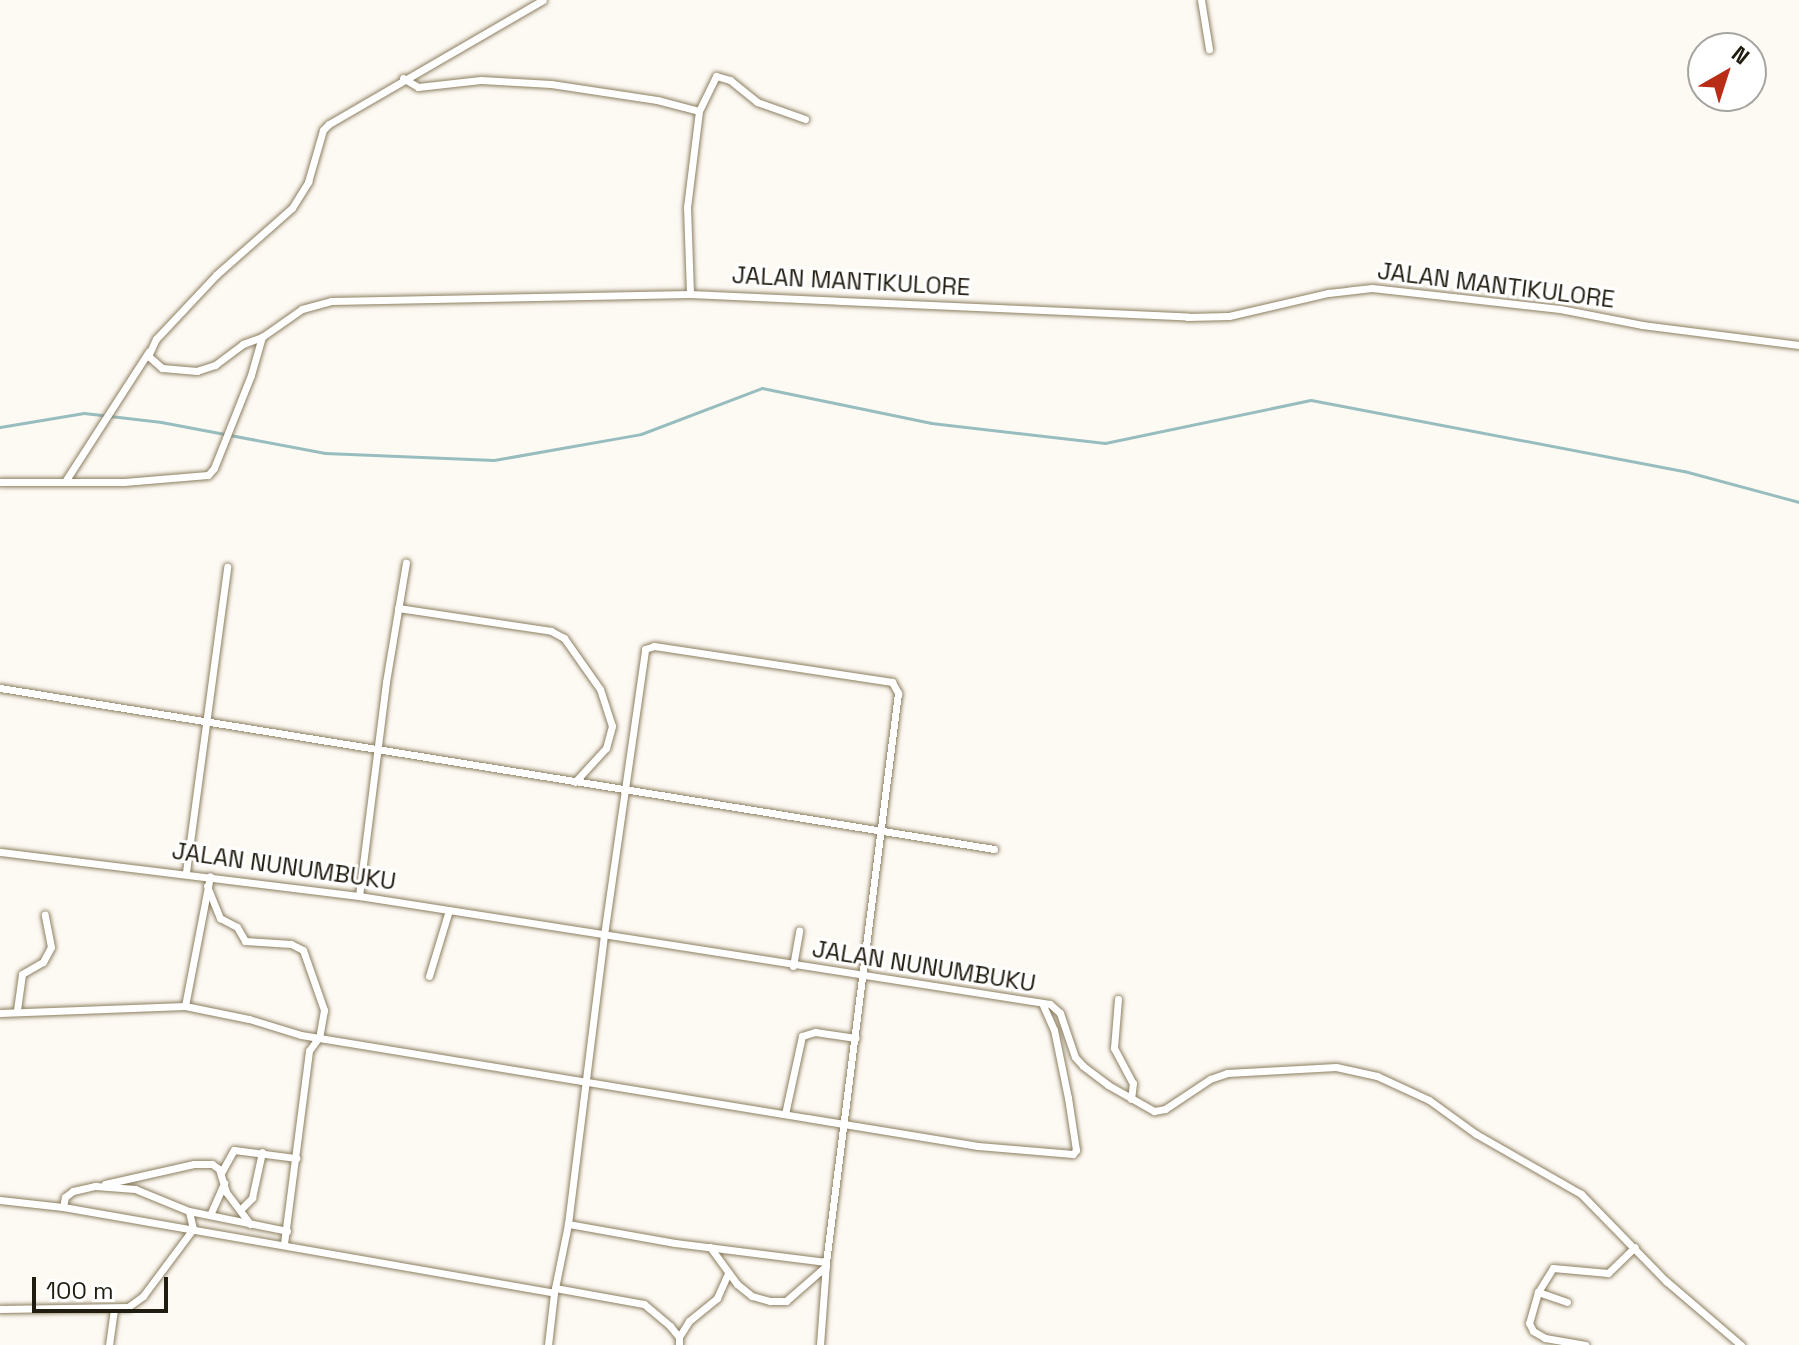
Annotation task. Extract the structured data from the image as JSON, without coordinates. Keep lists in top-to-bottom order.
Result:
{
  "streets": {
    "street": ["JALAN MANTIKULORE", "JALAN NUNUMBUKU"]
  },
  "scale_bar": "100 m",
  "north": "top right"
}
